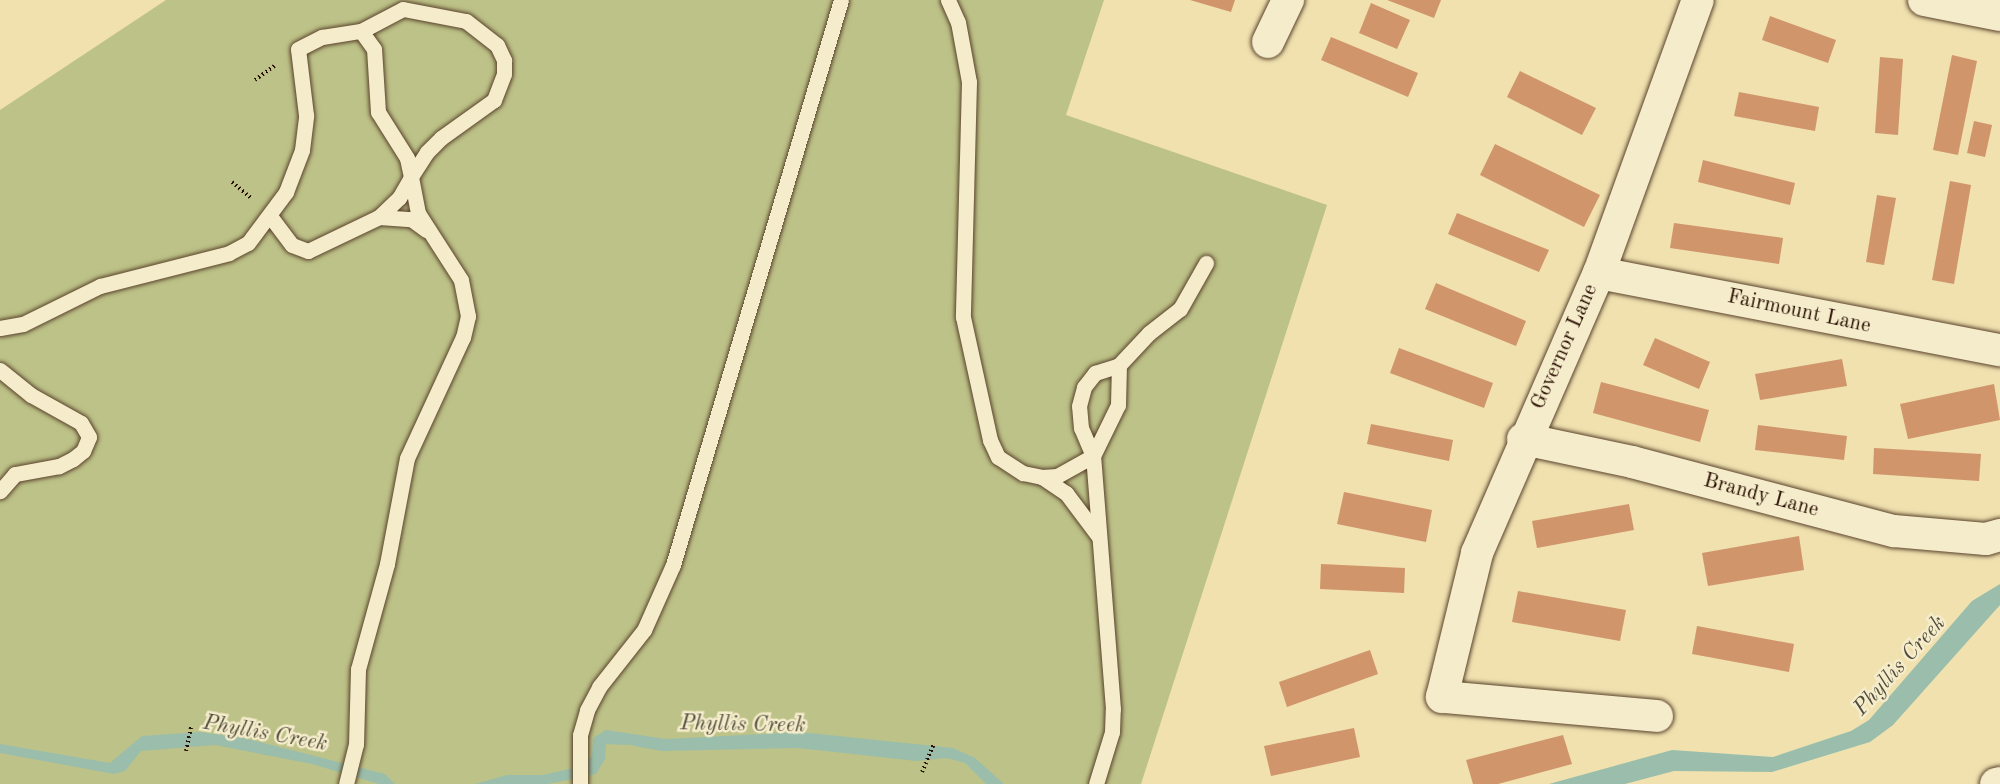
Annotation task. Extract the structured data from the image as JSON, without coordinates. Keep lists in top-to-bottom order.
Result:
{
  "streets": {
    "street": ["Fairmount Lane", "Governor Lane", "Brandy Lane"]
  },
  "crossings": [
    ["Fairmount Lane", "Governor Lane"],
    ["Governor Lane", "Brandy Lane"]
  ],
  "water": ["Phyllis Creek"]
}
